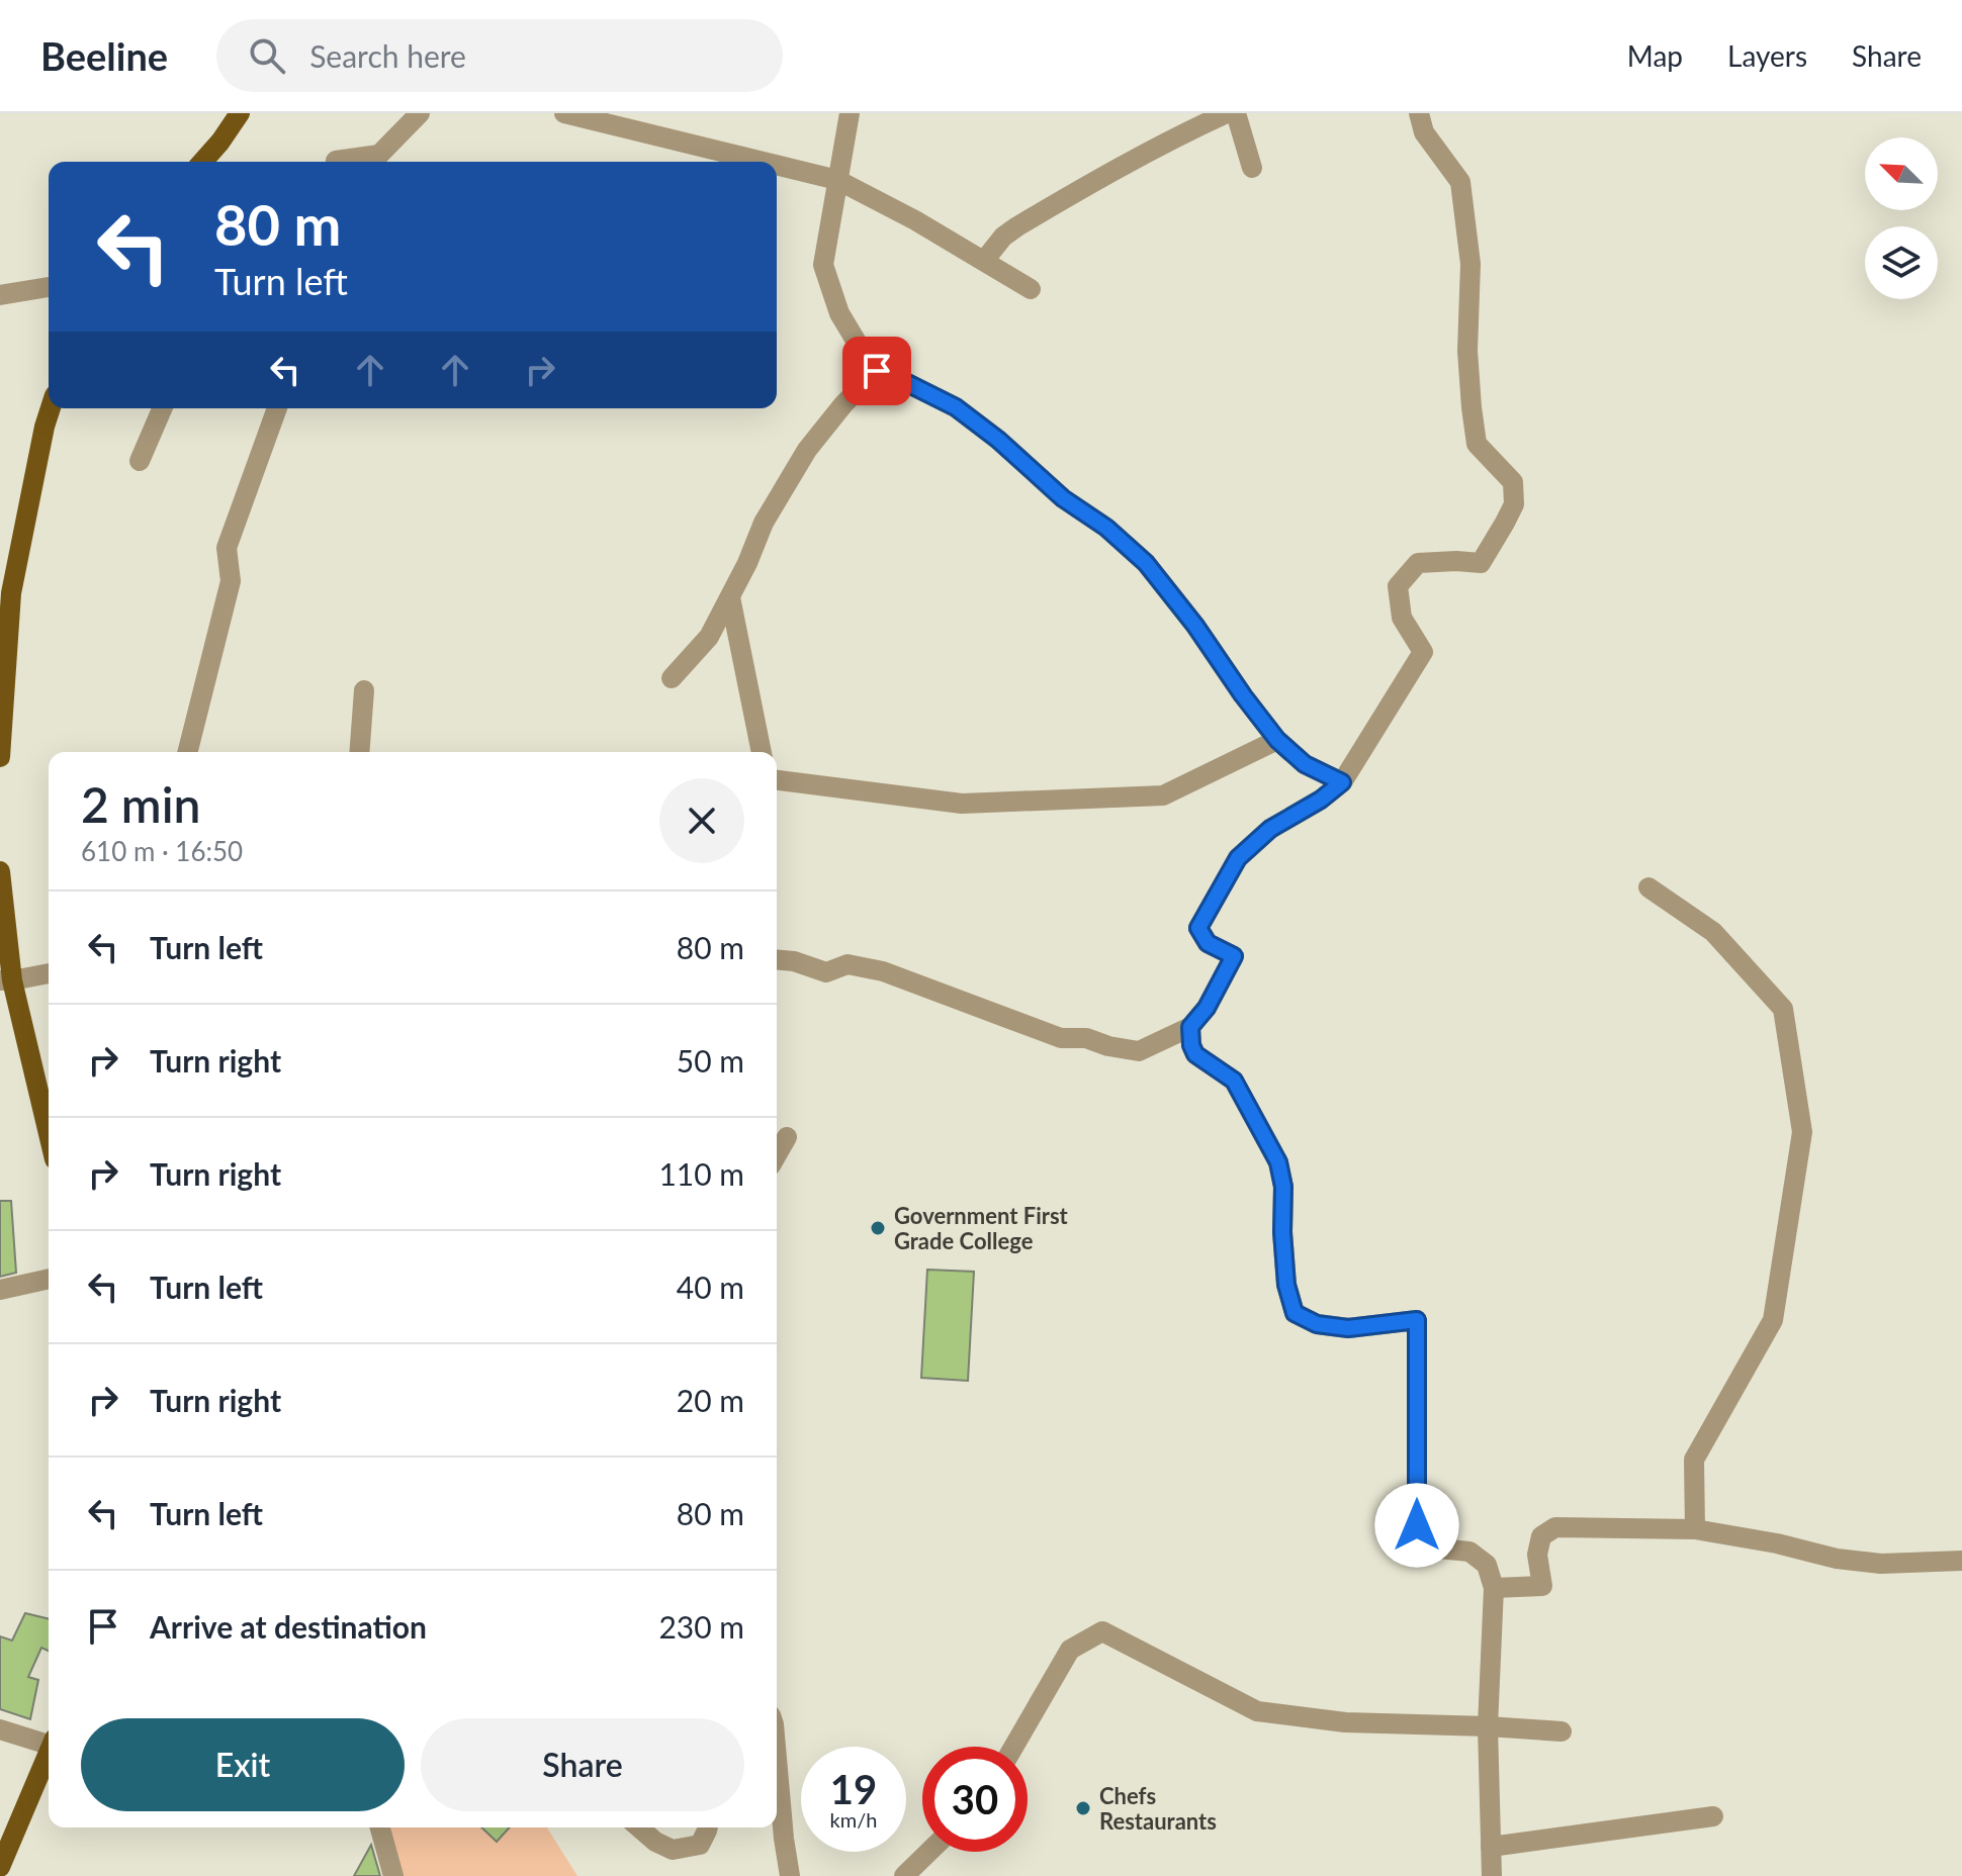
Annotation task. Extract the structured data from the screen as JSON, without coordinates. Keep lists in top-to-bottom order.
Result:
{
  "places": ["Government First Grade College", "Chefs Restaurants"],
  "north": "top left",
  "page": {
    "header": "Beeline",
    "search": "Search here",
    "nav": ["Map", "Layers", "Share"],
    "turn": ["80 m", "Turn left"],
    "heading": ["2 min", "610 m · 16:50"],
    "list": [
      {
        "name": "Turn left",
        "value": "80 m"
      },
      {
        "name": "Turn right",
        "value": "50 m"
      },
      {
        "name": "Turn right",
        "value": "110 m"
      },
      {
        "name": "Turn left",
        "value": "40 m"
      },
      {
        "name": "Turn right",
        "value": "20 m"
      },
      {
        "name": "Turn left",
        "value": "80 m"
      },
      {
        "name": "Arrive at destination",
        "value": "230 m"
      }
    ],
    "buttons": ["Exit", "Share"],
    "speed": "19 km/h",
    "limit": "30"
  }
}
